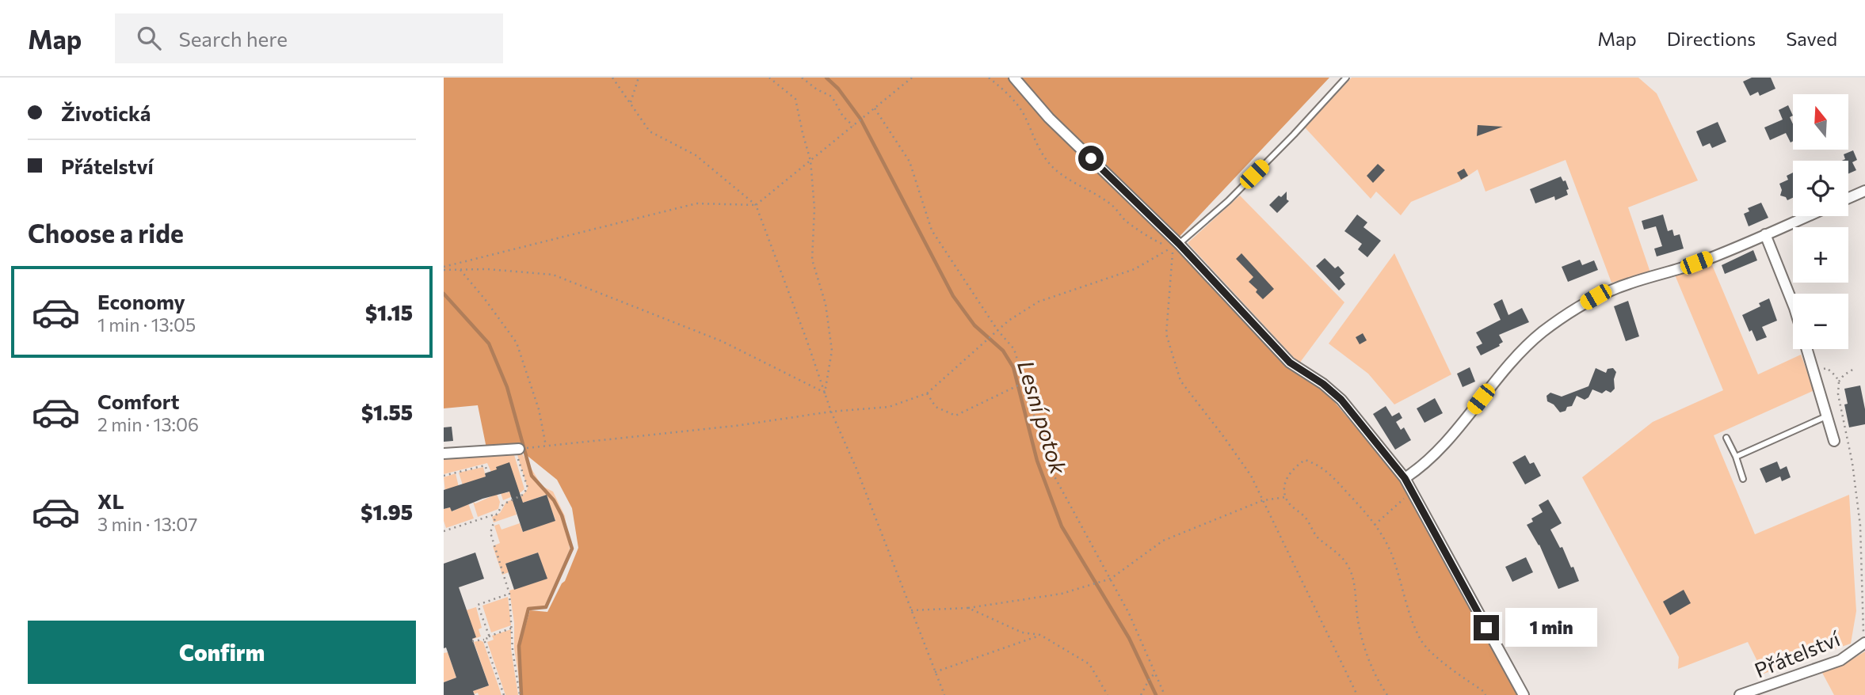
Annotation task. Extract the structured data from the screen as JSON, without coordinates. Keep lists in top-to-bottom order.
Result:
{
  "streets": {
    "street": ["Přátelství"]
  },
  "water": ["Lesní potok"],
  "north": "top",
  "page": {
    "header": "Map",
    "search": "Search here",
    "nav": ["Map", "Directions", "Saved"],
    "banner": ["Životická", "Přátelství"],
    "map_buttons": ["+", "−"],
    "heading": "Choose a ride",
    "list": [
      {
        "name": "Economy",
        "note": "1 min · 13:05",
        "value": "$1.15"
      },
      {
        "name": "Comfort",
        "note": "2 min · 13:06",
        "value": "$1.55"
      },
      {
        "name": "XL",
        "note": "3 min · 13:07",
        "value": "$1.95"
      }
    ],
    "bubble": "1 min",
    "buttons": "Confirm"
  }
}
